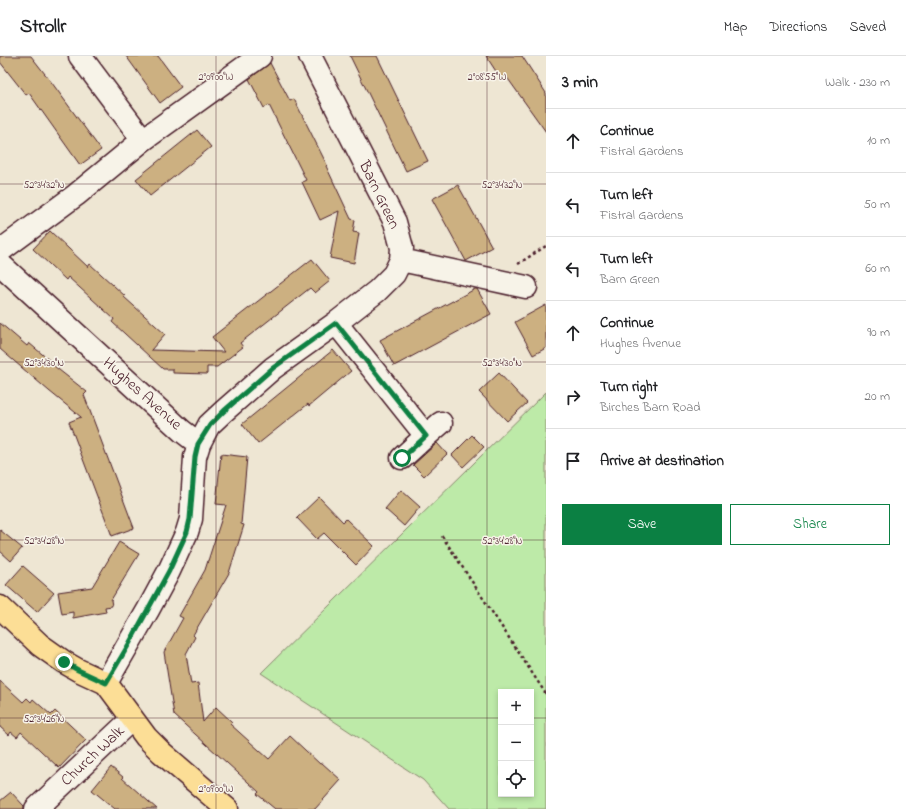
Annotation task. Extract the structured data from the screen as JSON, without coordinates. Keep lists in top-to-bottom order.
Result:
{
  "streets": {
    "street": ["Barn Green", "Hughes Avenue", "Church Walk"]
  },
  "page": {
    "header": "Strollr",
    "nav": ["Map", "Directions", "Saved"],
    "heading": ["3 min", "Walk · 230 m"],
    "list": [
      ["Continue", "Fistral Gardens", "10 m"],
      ["Turn left", "Fistral Gardens", "50 m"],
      ["Turn left", "Barn Green", "60 m"],
      ["Continue", "Hughes Avenue", "90 m"],
      ["Turn right", "Birches Barn Road", "20 m"],
      "Arrive at destination"
    ],
    "buttons": ["Save", "Share"],
    "map_buttons": ["+", "−"]
  },
  "coordinates": [
    "2°09'00\"W",
    "2°08'55\"W",
    "52°34'32\"N",
    "52°34'30\"N",
    "52°34'28\"N",
    "52°34'26\"N"
  ]
}
